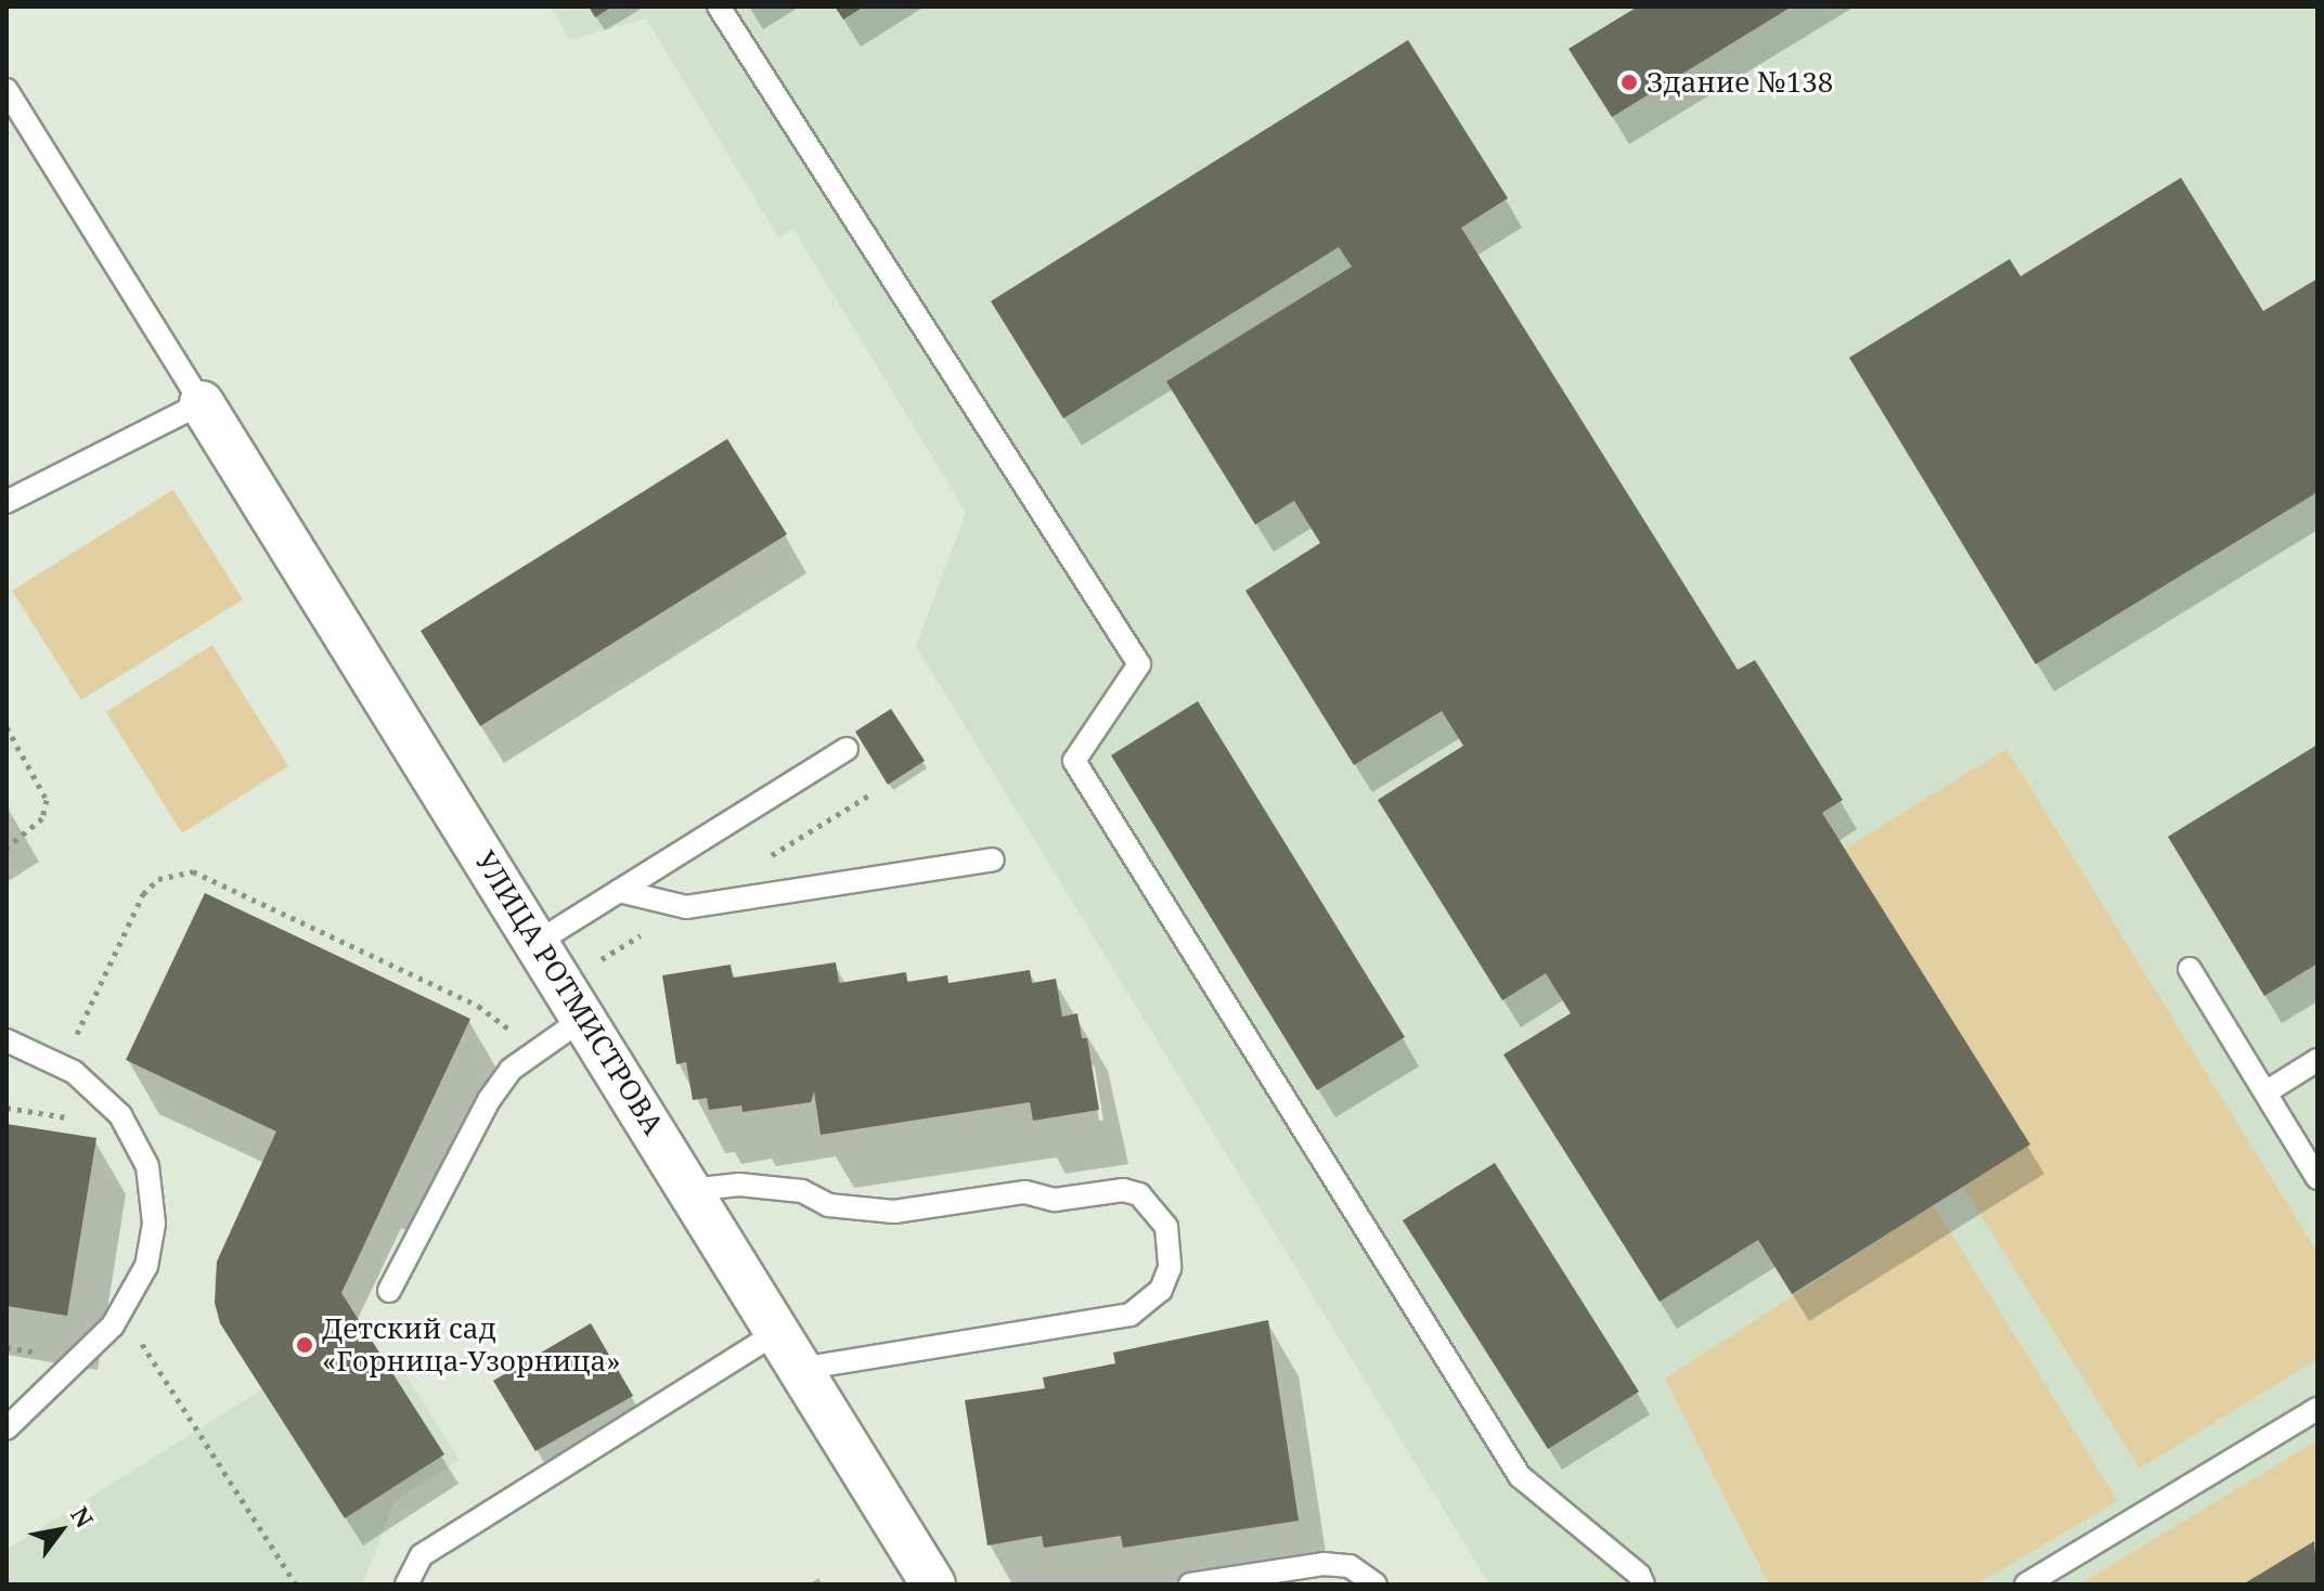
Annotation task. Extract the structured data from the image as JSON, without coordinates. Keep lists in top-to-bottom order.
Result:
{
  "streets": {
    "street": ["УЛИЦА РОТМИСТРОВА"]
  },
  "places": ["Здание №138", "Детский сад «Горница-Узорница»"],
  "north": "top right"
}
